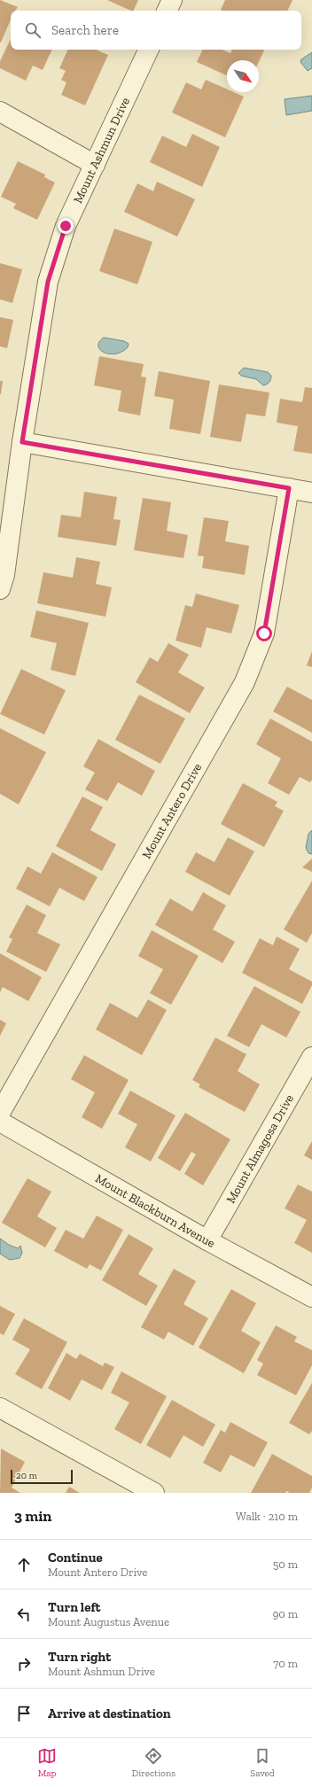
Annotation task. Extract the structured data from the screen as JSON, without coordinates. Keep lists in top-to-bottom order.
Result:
{
  "streets": {
    "street": [
      "Mount Ashmun Drive",
      "Mount Antero Drive",
      "Mount Almagosa Drive",
      "Mount Blackburn Avenue"
    ]
  },
  "crossings": [
    ["Mount Almagosa Drive", "Mount Blackburn Avenue"]
  ],
  "scale_bar": "20 m",
  "north": "bottom right",
  "page": {
    "search": "Search here",
    "scale": "20 m",
    "heading": ["3 min", "Walk · 210 m"],
    "list": [
      ["Continue", "Mount Antero Drive", "50 m"],
      ["Turn left", "Mount Augustus Avenue", "90 m"],
      ["Turn right", "Mount Ashmun Drive", "70 m"],
      "Arrive at destination"
    ],
    "nav": ["Map", "Directions", "Saved"]
  }
}
